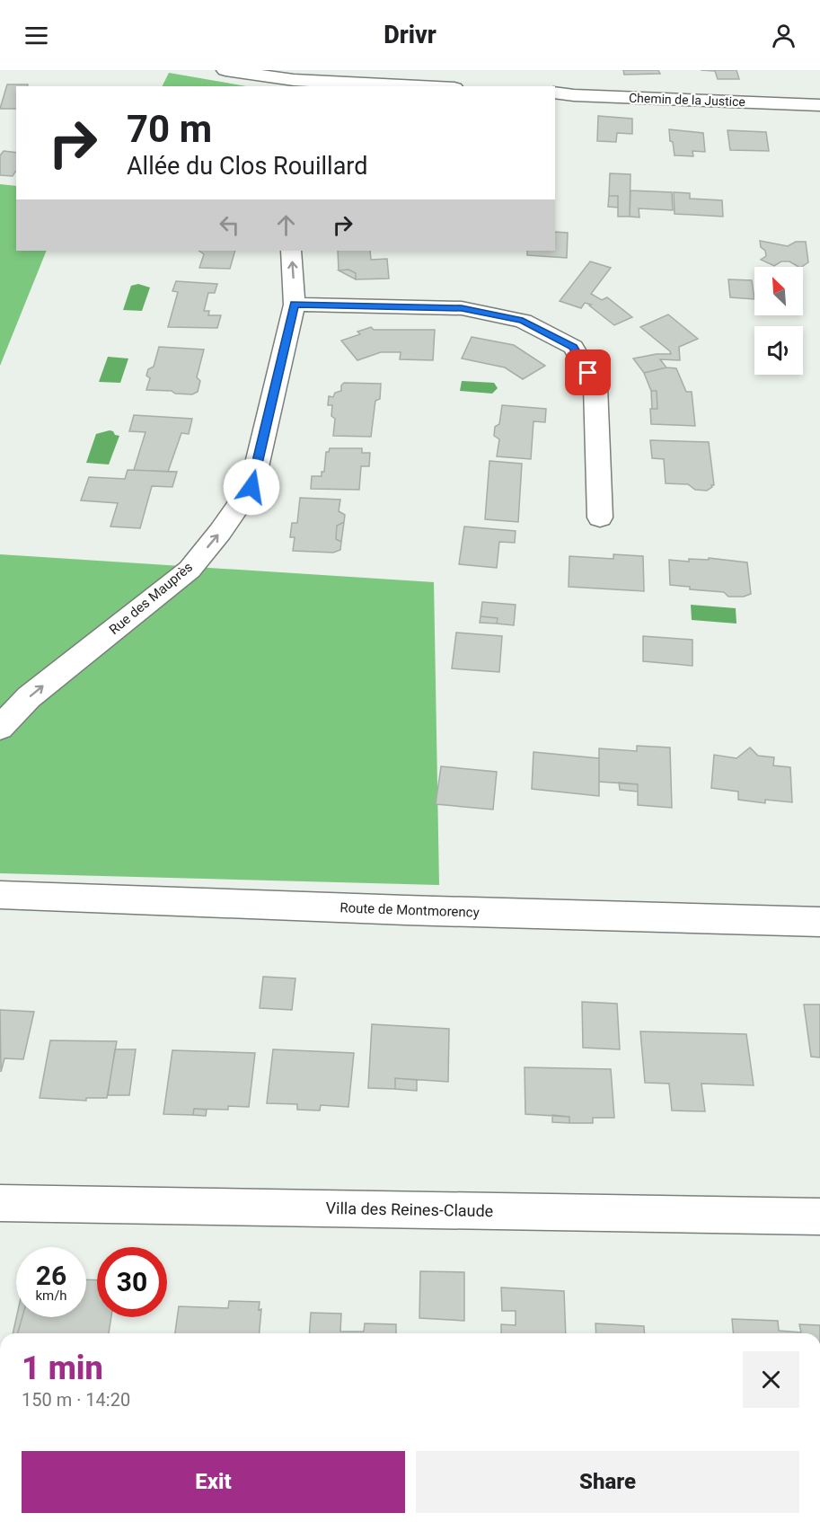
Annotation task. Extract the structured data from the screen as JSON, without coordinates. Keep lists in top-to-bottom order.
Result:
{
  "streets": {
    "street": [
      "Chemin de la Justice",
      "Rue des Mauprès",
      "Route de Montmorency",
      "Villa des Reines-Claude"
    ]
  },
  "one_way": ["Rue des Mauprès"],
  "north": "top left",
  "page": {
    "header": "Drivr",
    "turn": ["70 m", "Allée du Clos Rouillard"],
    "speed": "26 km/h",
    "limit": "30",
    "heading": ["1 min", "150 m · 14:20"],
    "buttons": ["Exit", "Share"]
  }
}
